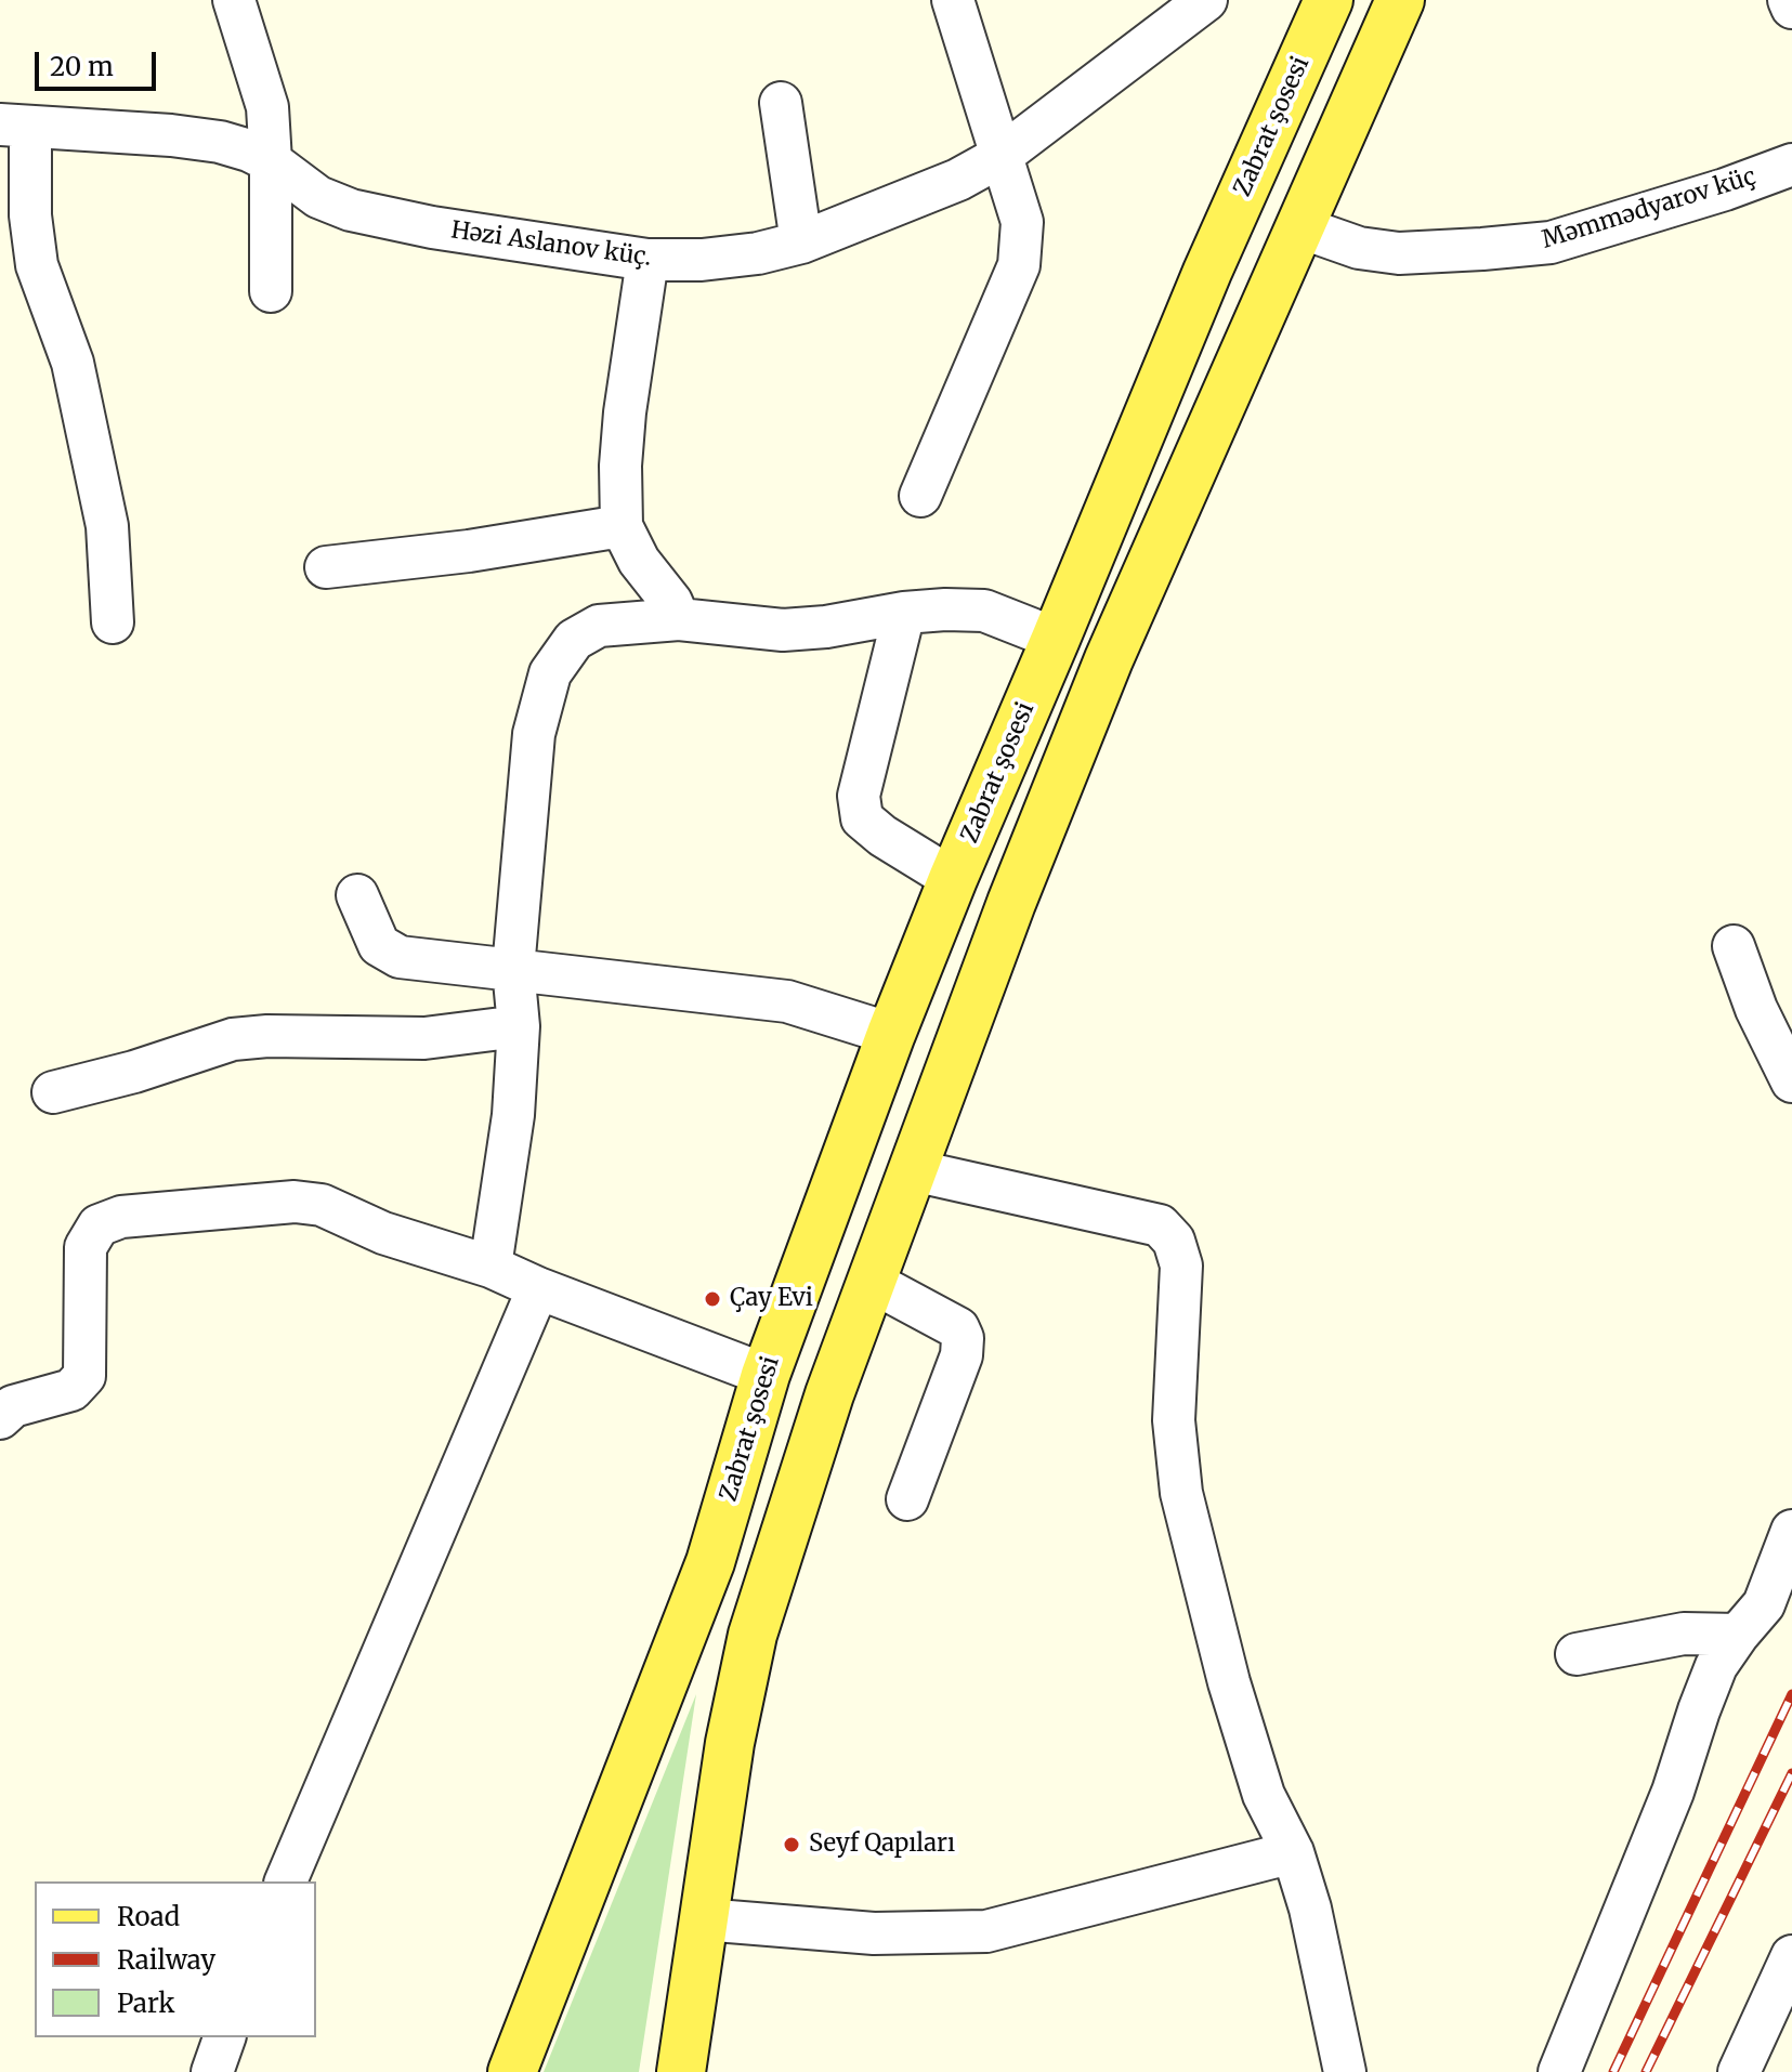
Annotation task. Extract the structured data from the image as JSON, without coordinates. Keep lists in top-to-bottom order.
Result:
{
  "streets": {
    "main road": ["Zabrat şosesi"],
    "street": ["Məmmədyarov küç", "Həzi Aslanov küç."]
  },
  "places": ["Çay Evi", "Seyf Qapıları"],
  "legend": ["Road", "Railway", "Park"],
  "scale_bar": "20 m"
}
